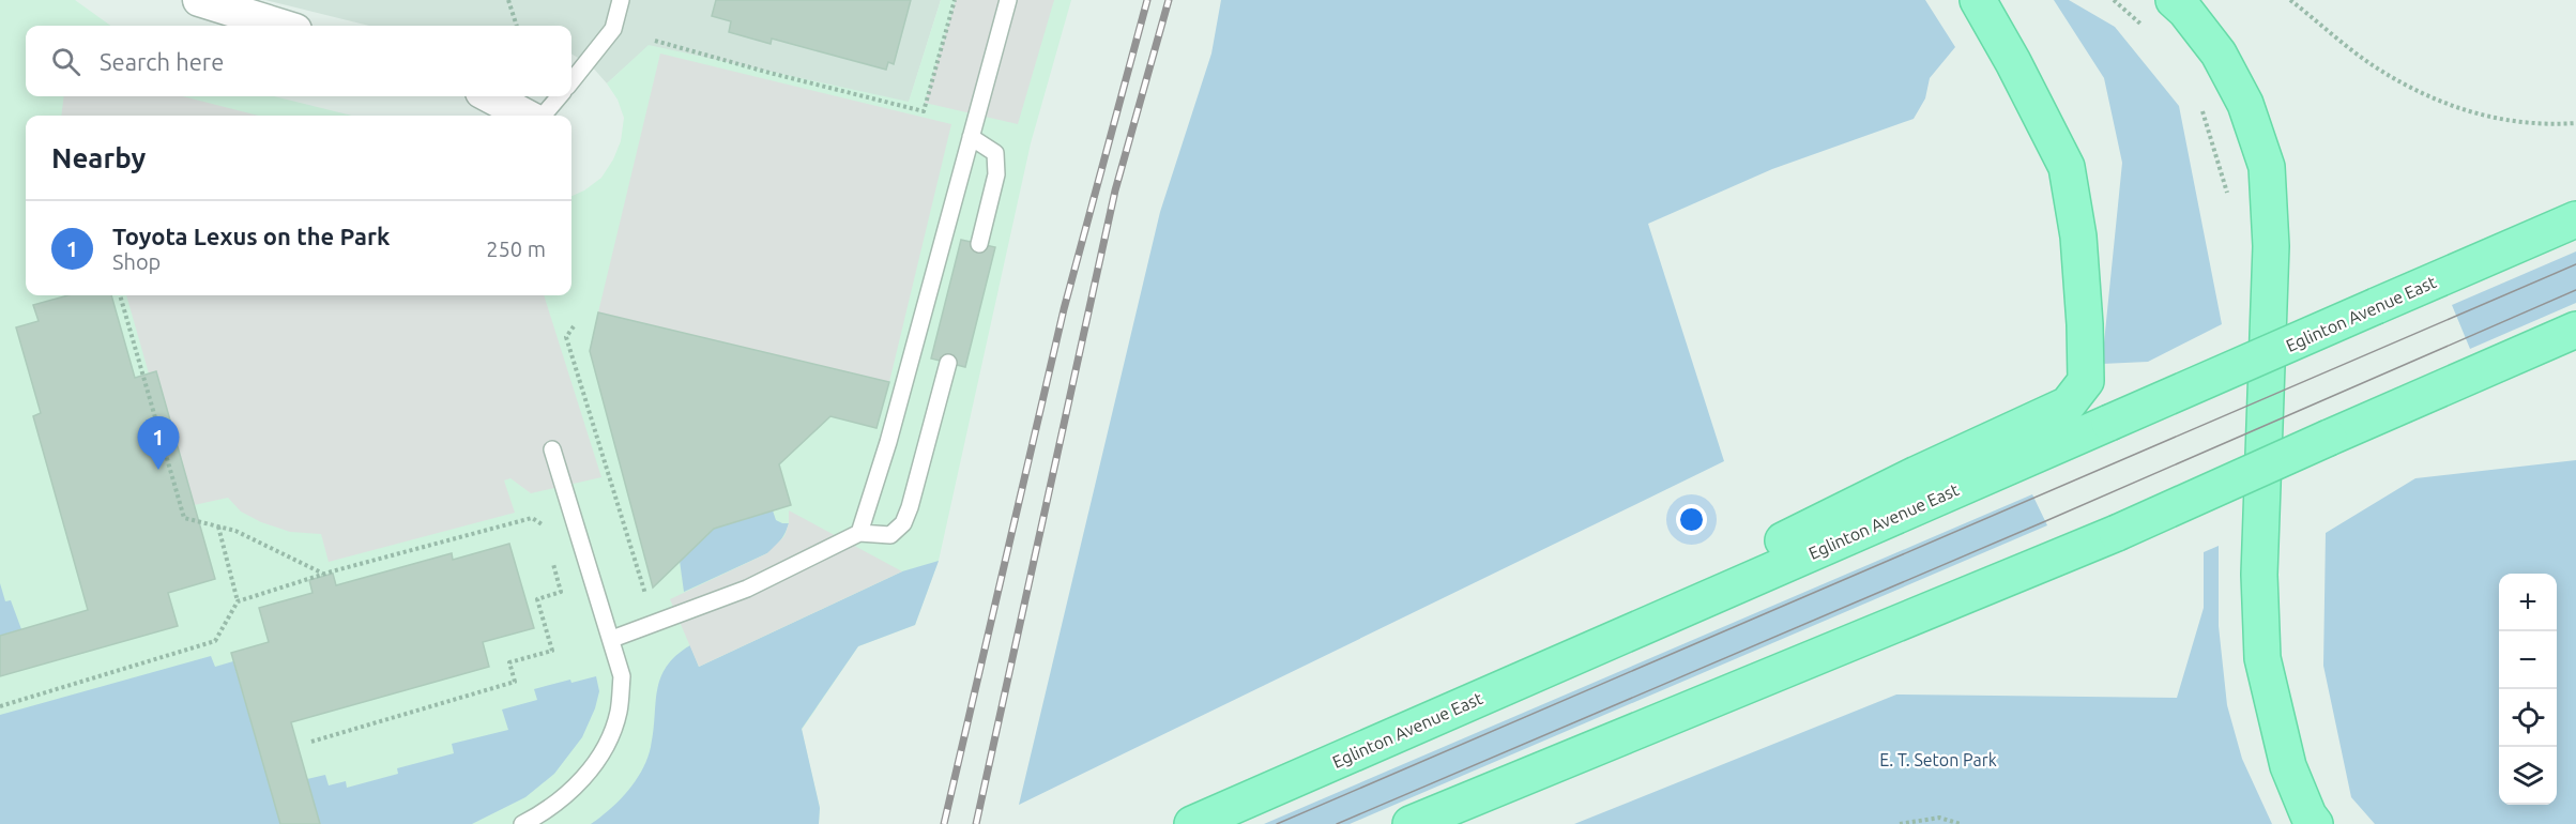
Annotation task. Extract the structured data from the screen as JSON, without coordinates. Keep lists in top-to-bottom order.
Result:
{
  "streets": {
    "main road": ["Eglinton Avenue East"]
  },
  "parks": ["E. T. Seton Park"],
  "page": {
    "search": "Search here",
    "heading": "Nearby",
    "list": [
      {
        "mark": "1",
        "name": "Toyota Lexus on the Park",
        "note": "Shop",
        "value": "250 m"
      }
    ],
    "pins": "1",
    "map_buttons": ["+", "−"]
  }
}
